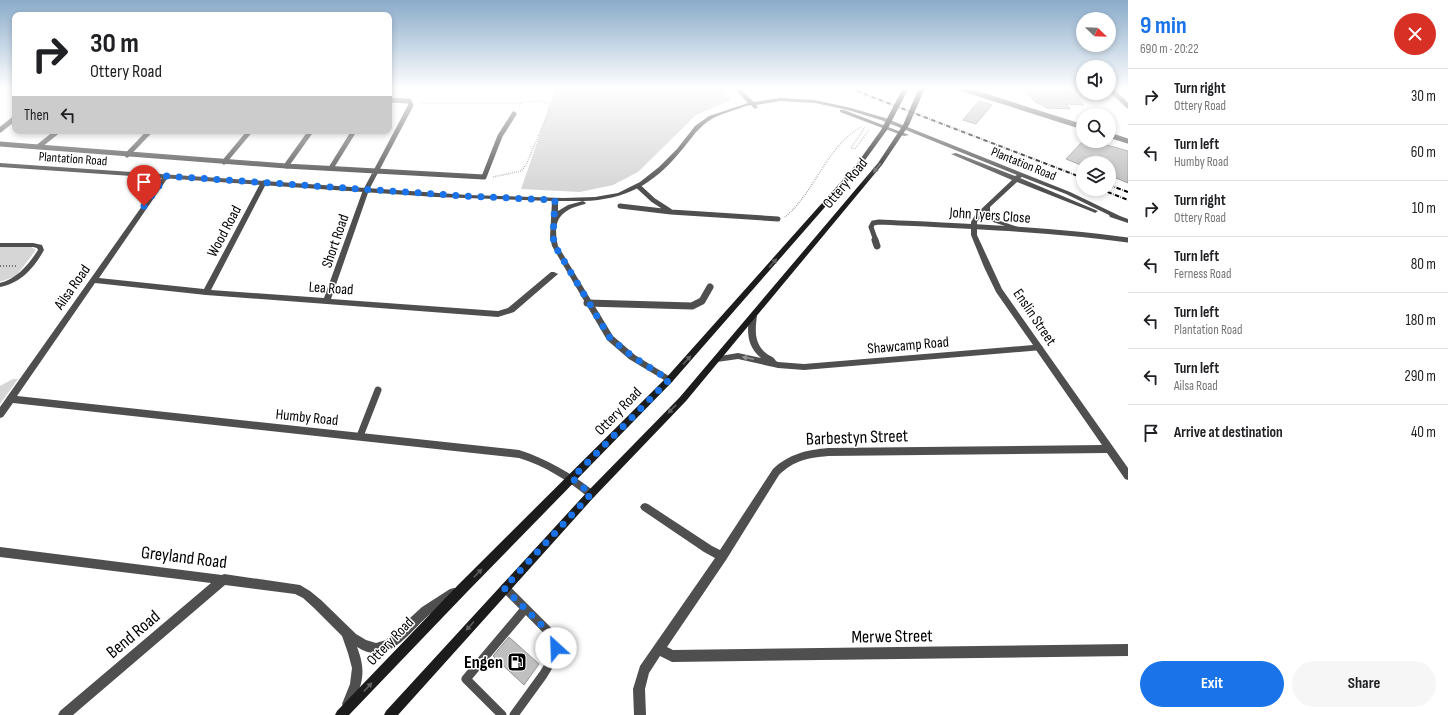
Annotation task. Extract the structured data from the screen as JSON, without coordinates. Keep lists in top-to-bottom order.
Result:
{
  "streets": {
    "main road": ["Ottery Road"],
    "street": [
      "Plantation Road",
      "Wood Road",
      "Short Road",
      "Ailsa Road",
      "Lea Road",
      "Enslin Street",
      "Shawcamp Road",
      "Humby Road",
      "Barbestyn Street",
      "Greyland Road",
      "Bend Road",
      "Merwe Street"
    ],
    "lane": ["John Tyers Close"]
  },
  "crossings": [
    ["Plantation Road", "Wood Road"],
    ["Plantation Road", "Short Road"],
    ["Plantation Road", "Ailsa Road"],
    ["Ottery Road", "Shawcamp Road"],
    ["Ottery Road", "Humby Road"],
    ["John Tyers Close", "Enslin Street"],
    ["Wood Road", "Lea Road"],
    ["Short Road", "Lea Road"],
    ["Ailsa Road", "Lea Road"],
    ["Ailsa Road", "Humby Road"],
    ["Enslin Street", "Shawcamp Road"],
    ["Enslin Street", "Barbestyn Street"],
    ["Barbestyn Street", "Merwe Street"],
    ["Greyland Road", "Bend Road"]
  ],
  "places": {
    "fuel station": ["Engen"]
  },
  "north": "bottom right",
  "page": {
    "heading": ["9 min", "690 m · 20:22"],
    "turn": ["30 m", "Ottery Road"],
    "list": [
      {
        "name": "Turn right",
        "note": "Ottery Road",
        "value": "30 m"
      },
      {
        "name": "Turn left",
        "note": "Humby Road",
        "value": "60 m"
      },
      {
        "name": "Turn right",
        "note": "Ottery Road",
        "value": "10 m"
      },
      {
        "name": "Turn left",
        "note": "Ferness Road",
        "value": "80 m"
      },
      {
        "name": "Turn left",
        "note": "Plantation Road",
        "value": "180 m"
      },
      {
        "name": "Turn left",
        "note": "Ailsa Road",
        "value": "290 m"
      },
      {
        "name": "Arrive at destination",
        "value": "40 m"
      }
    ],
    "then": "Then",
    "buttons": ["Exit", "Share"]
  }
}
